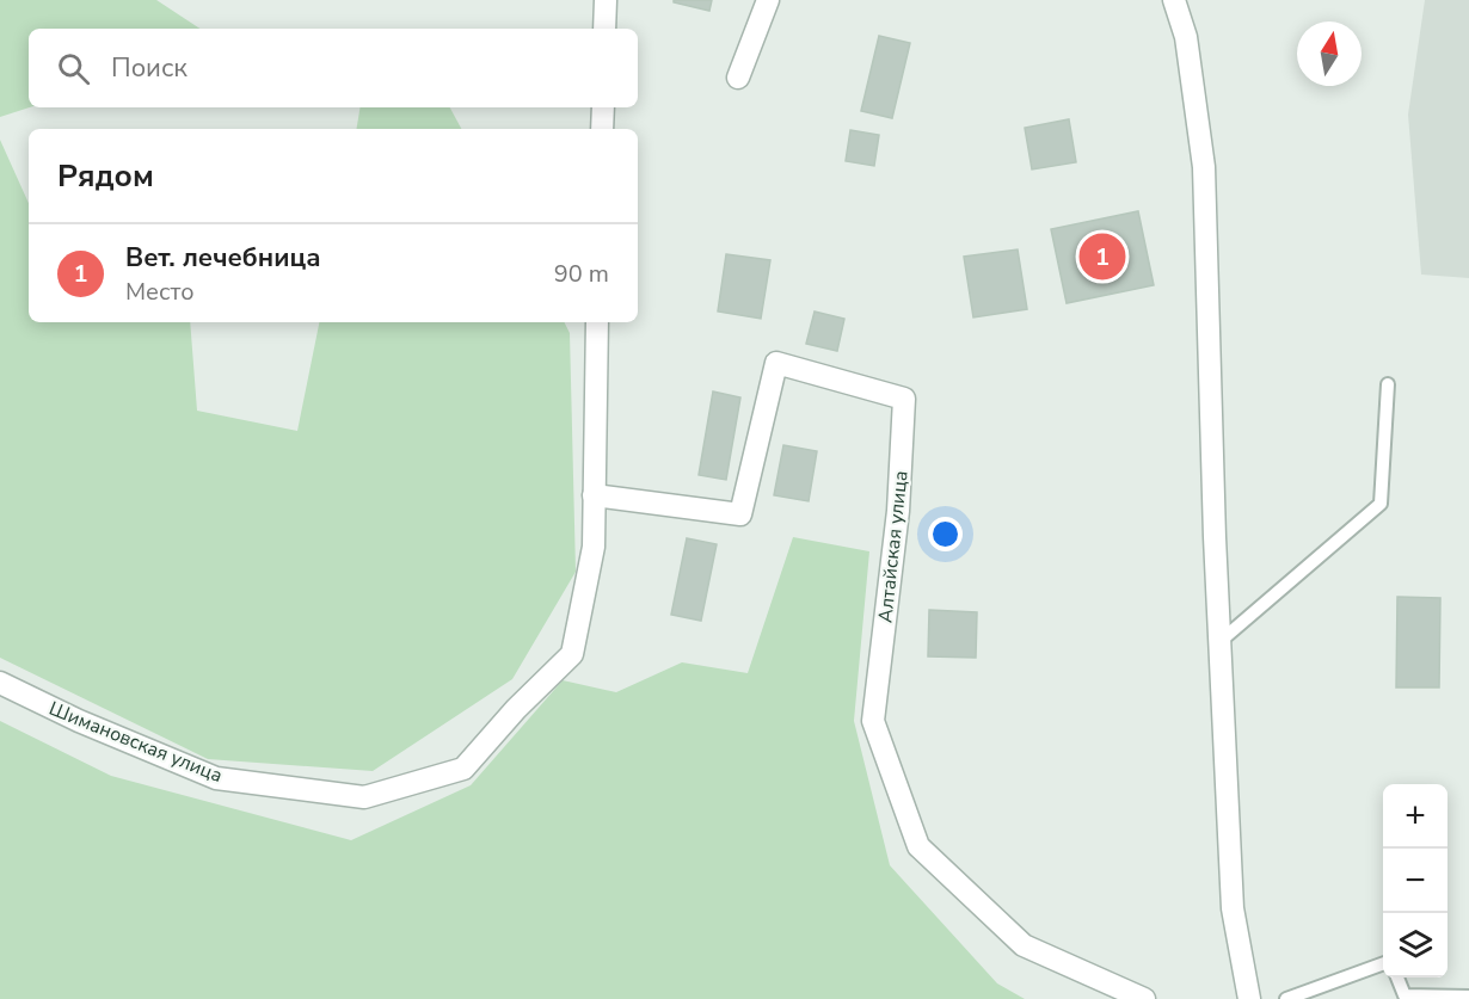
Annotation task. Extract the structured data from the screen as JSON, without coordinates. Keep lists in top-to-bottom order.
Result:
{
  "streets": {
    "street": ["Алтайская улица", "Шимановская улица"]
  },
  "crossings": [
    ["Алтайская улица", "Шимановская улица"]
  ],
  "north": "top",
  "page": {
    "search": "Поиск",
    "heading": "Рядом",
    "list": [
      {
        "mark": "1",
        "name": "Вет. лечебница",
        "note": "Место",
        "value": "90 m"
      }
    ],
    "pins": "1",
    "map_buttons": ["+", "−"]
  }
}
